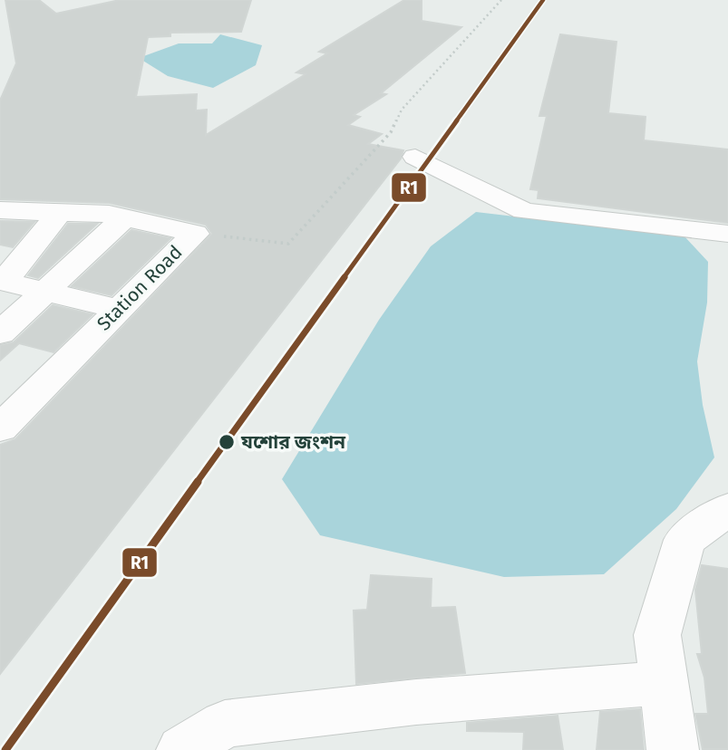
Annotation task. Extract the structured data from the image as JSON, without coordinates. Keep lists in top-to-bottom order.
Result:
{
  "streets": {
    "street": ["Station Road"]
  },
  "places": ["যশোর জংশন"],
  "lines": ["transit line R1"]
}
